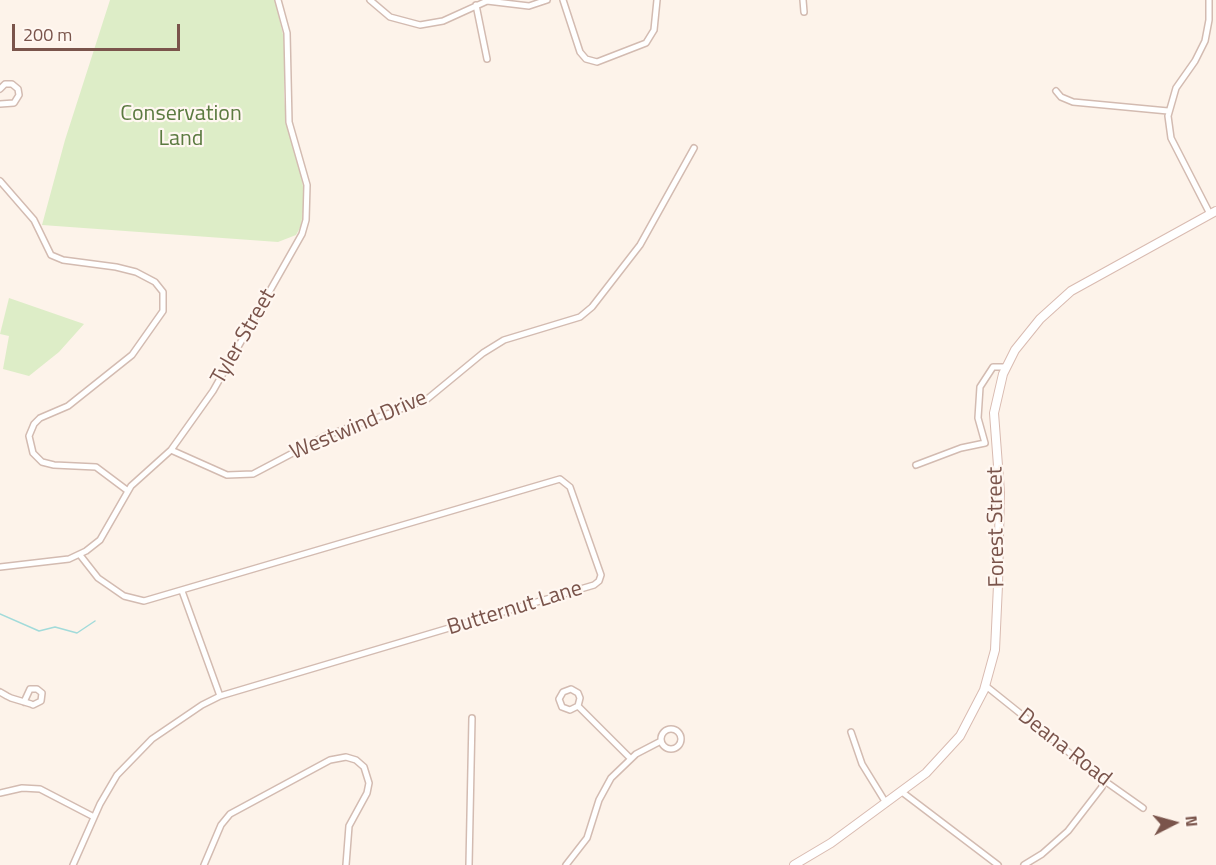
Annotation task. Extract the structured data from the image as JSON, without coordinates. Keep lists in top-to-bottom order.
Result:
{
  "streets": {
    "street": [
      "Tyler Street",
      "Westwind Drive",
      "Forest Street",
      "Butternut Lane",
      "Deana Road"
    ]
  },
  "crossings": [
    ["Tyler Street", "Westwind Drive"],
    ["Tyler Street", "Butternut Lane"],
    ["Forest Street", "Deana Road"]
  ],
  "parks": ["Conservation Land"],
  "scale_bar": "200 m",
  "north": "right"
}
